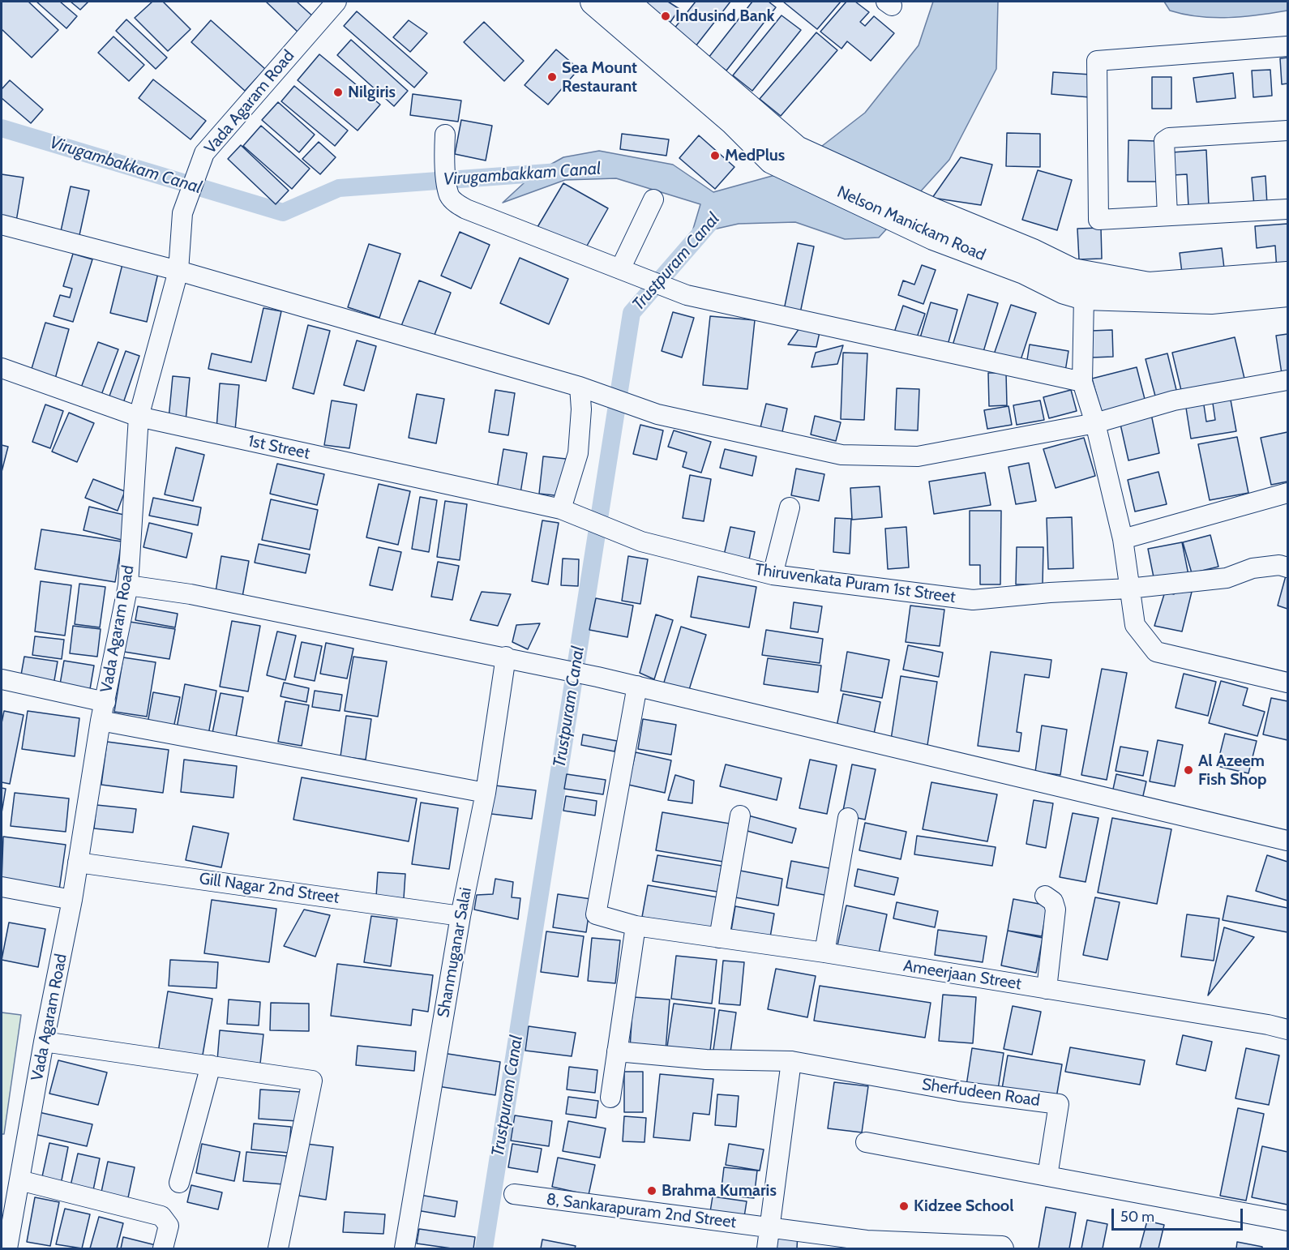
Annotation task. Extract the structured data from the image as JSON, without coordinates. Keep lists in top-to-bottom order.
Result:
{
  "streets": {
    "main road": ["Nelson Manickam Road"],
    "street": [
      "Vada Agaram Road",
      "1st Street",
      "Thiruvenkata Puram 1st Street",
      "Gill Nagar 2nd Street",
      "Shanmuganar Salai",
      "Ameerjaan Street",
      "Sherfudeen Road",
      "8, Sankarapuram 2nd Street"
    ]
  },
  "crossings": [
    ["Vada Agaram Road", "1st Street"],
    ["Vada Agaram Road", "Gill Nagar 2nd Street"],
    ["1st Street", "Thiruvenkata Puram 1st Street"],
    ["Gill Nagar 2nd Street", "Shanmuganar Salai"]
  ],
  "water": ["Virugambakkam Canal", "Trustpuram Canal"],
  "places": [
    "Indusind Bank",
    "Sea Mount Restaurant",
    "Nilgiris",
    "MedPlus",
    "Al Azeem Fish Shop",
    "Brahma Kumaris",
    "Kidzee School"
  ],
  "scale_bar": "50 m"
}
